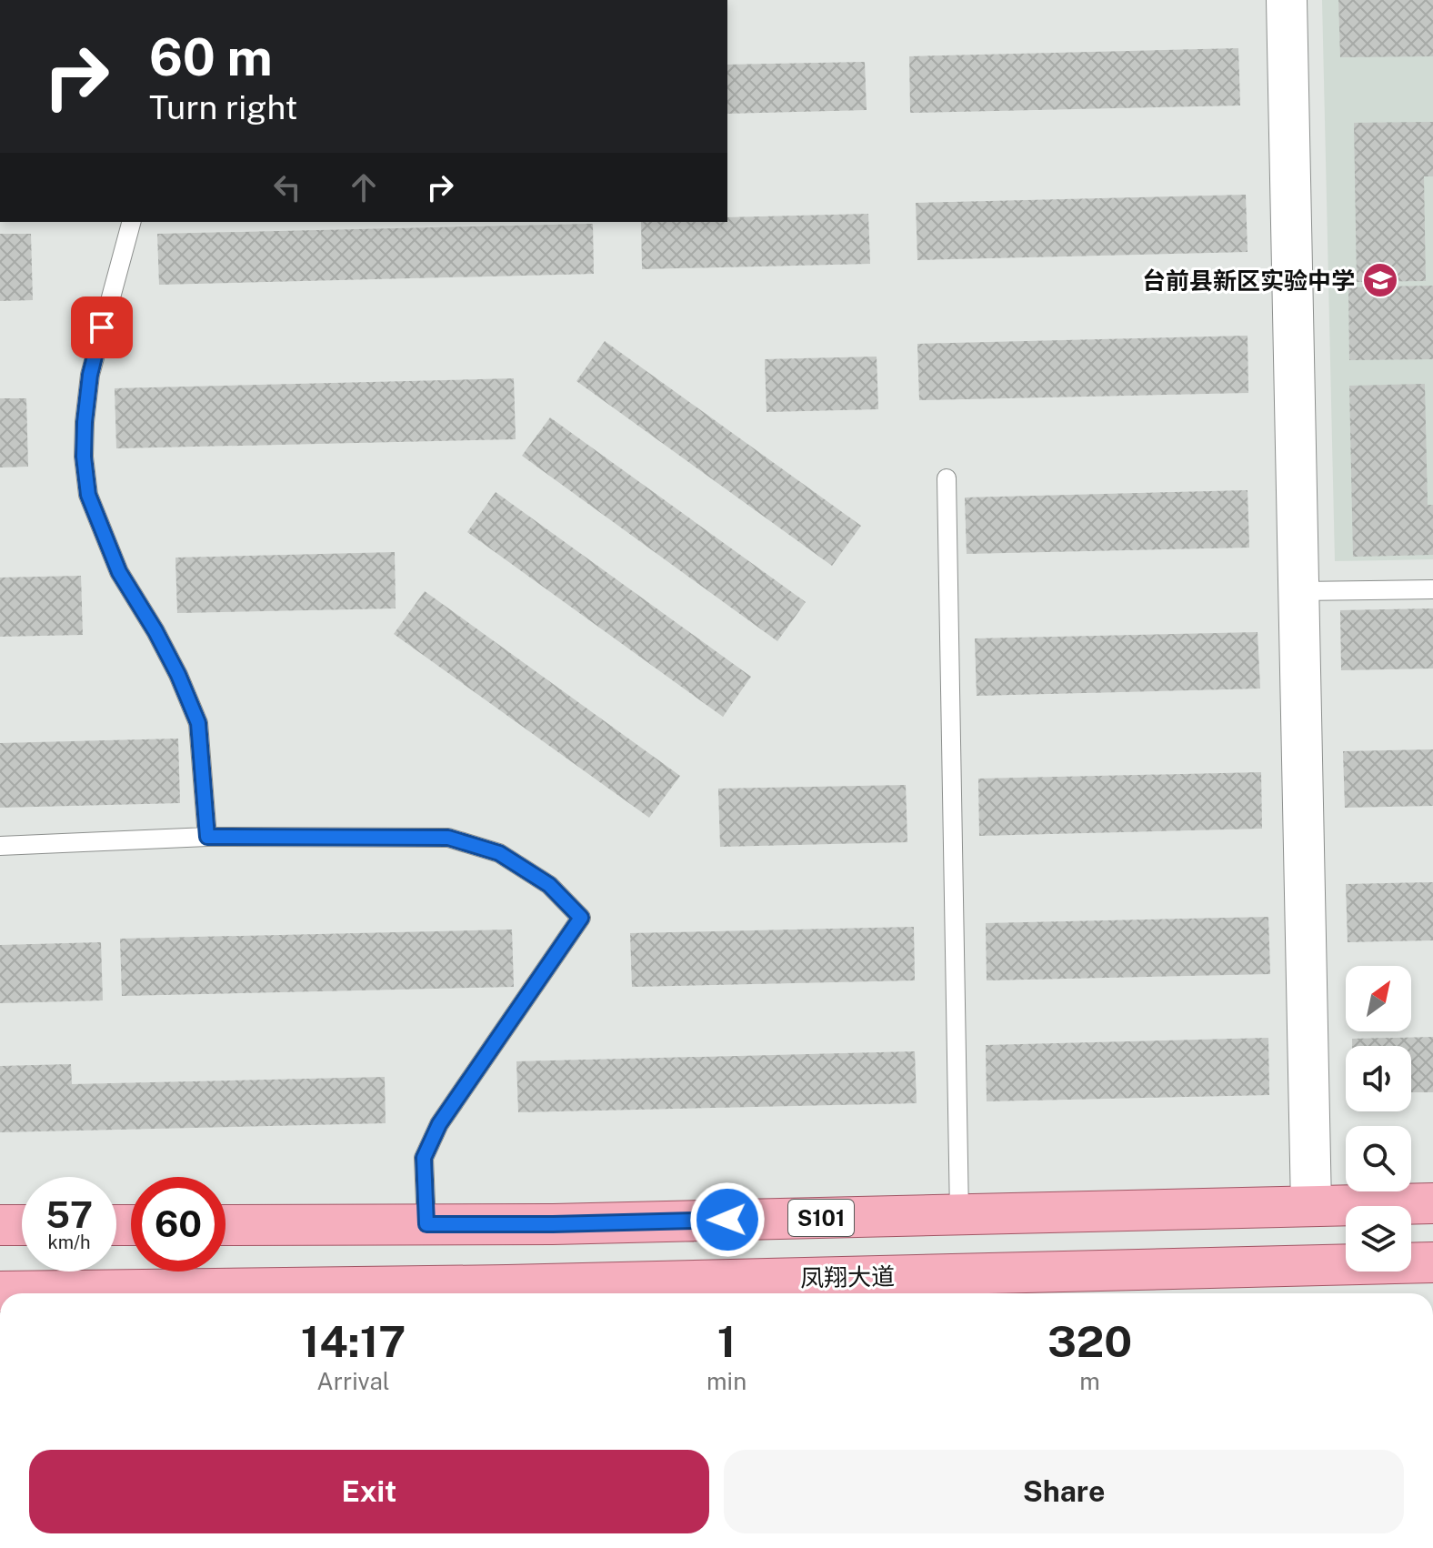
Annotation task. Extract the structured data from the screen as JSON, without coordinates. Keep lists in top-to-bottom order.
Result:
{
  "streets": {
    "main road": ["S101", "凤翔大道"]
  },
  "places": {
    "school or university": ["台前县新区实验中学"]
  },
  "north": "top right",
  "page": {
    "turn": ["60 m", "Turn right"],
    "speed": "57 km/h",
    "limit": "60",
    "eta": [
      "14:17",
      "Arrival",
      "1",
      "min",
      "320",
      "m"
    ],
    "buttons": ["Exit", "Share"]
  }
}
